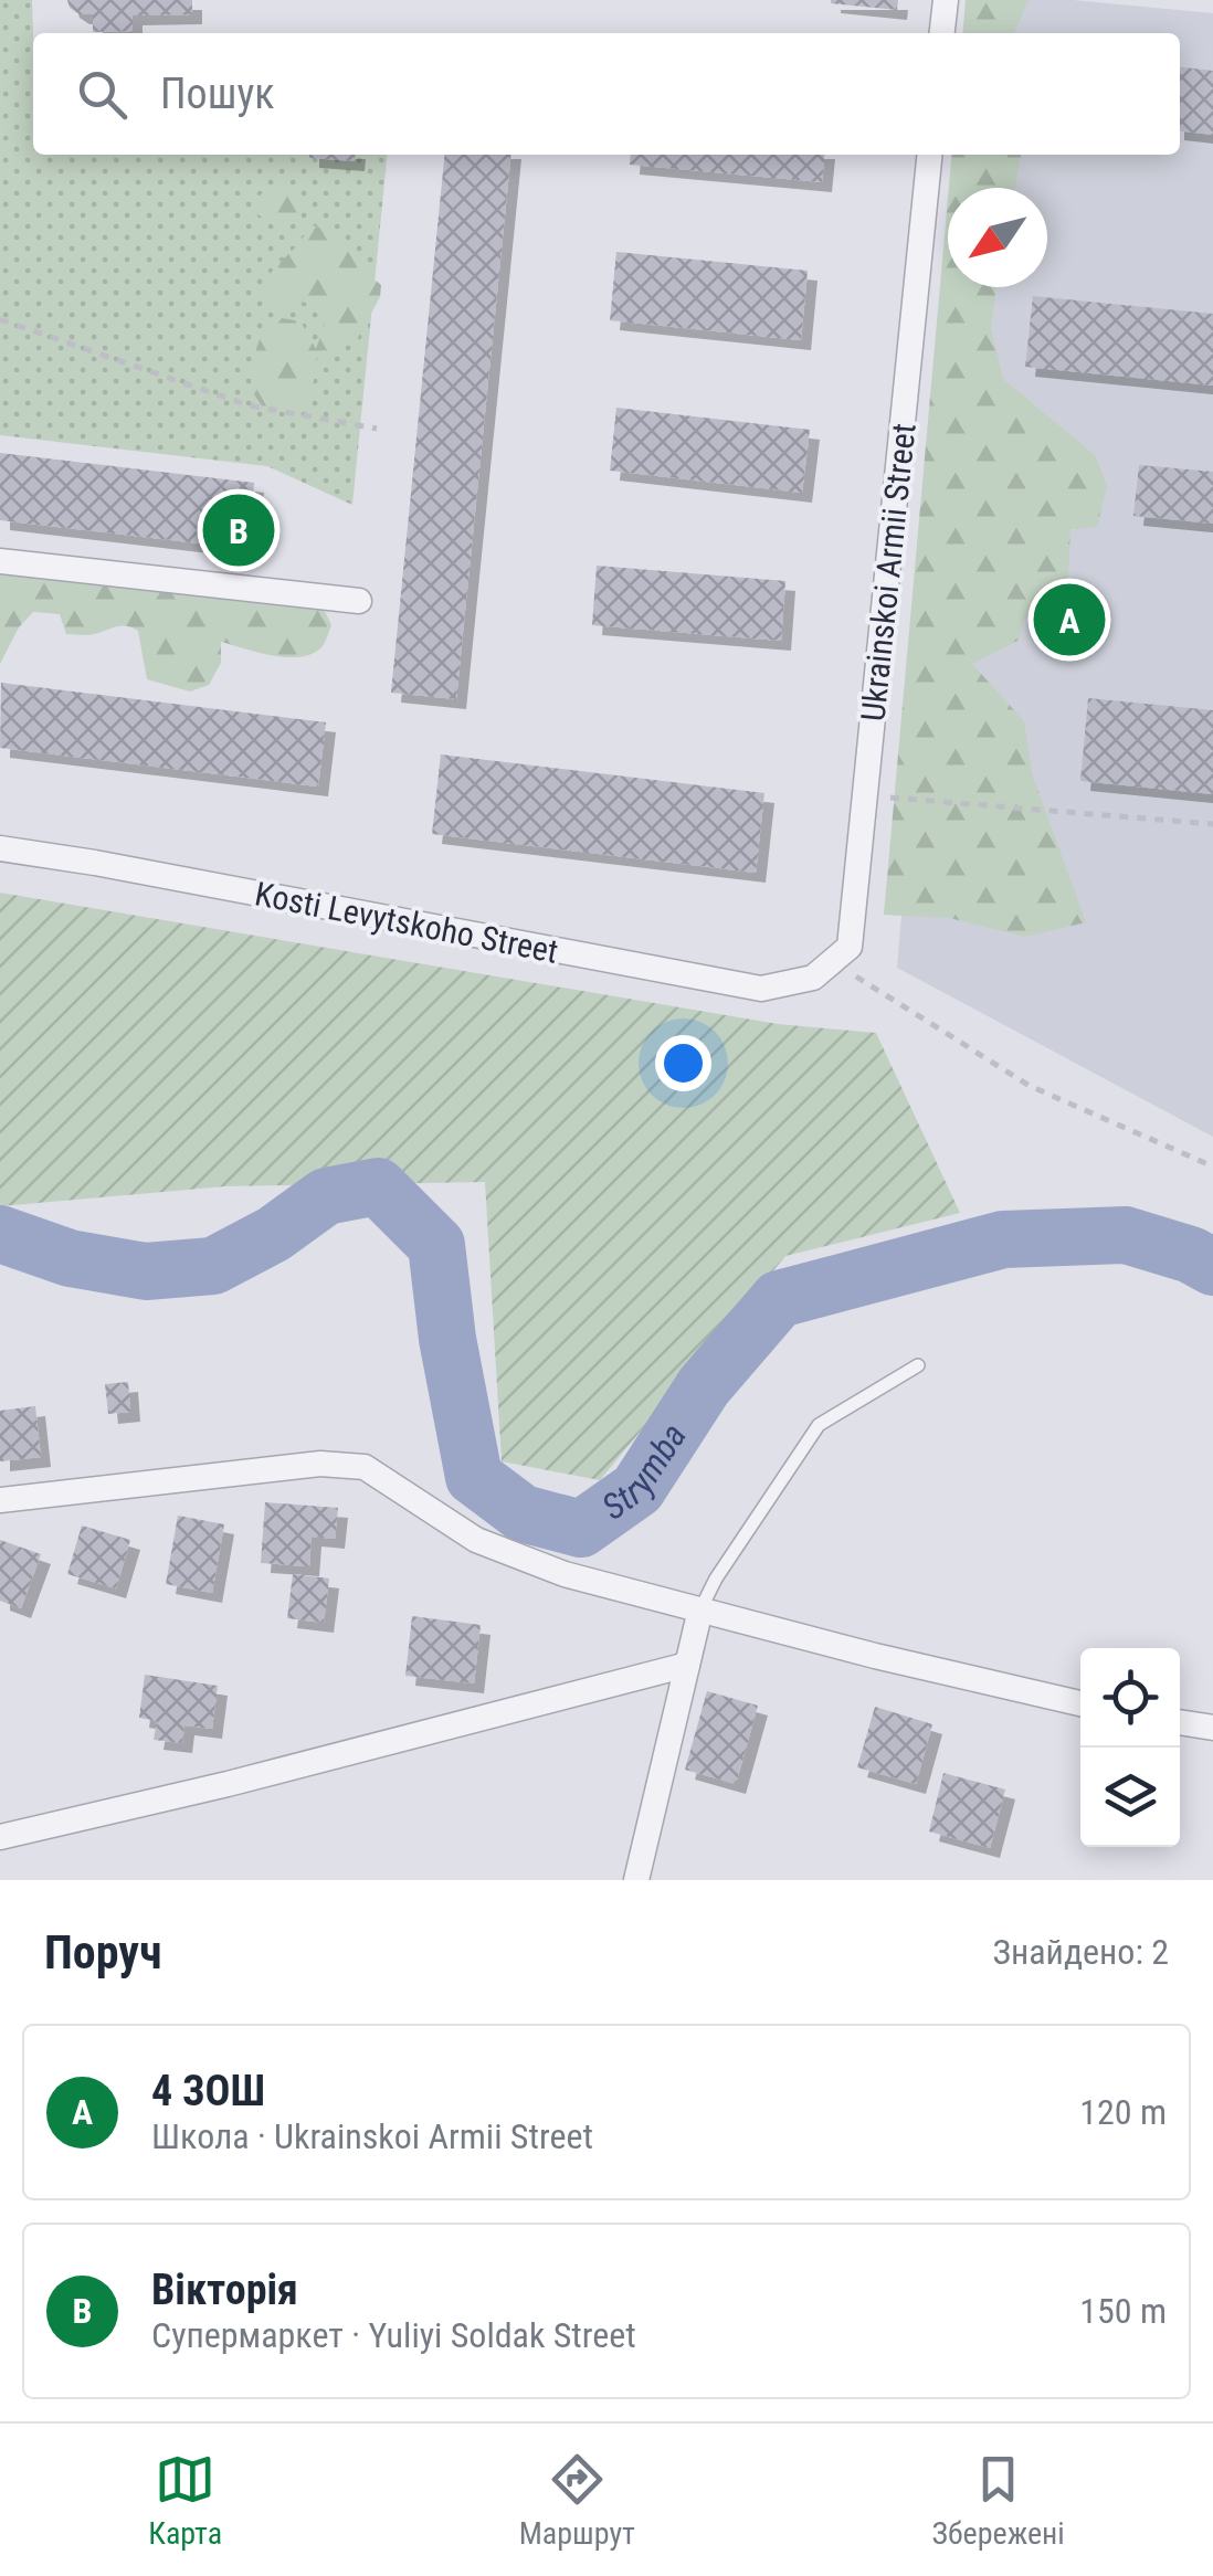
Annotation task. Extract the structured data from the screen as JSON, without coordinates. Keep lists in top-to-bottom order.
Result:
{
  "streets": {
    "street": ["Ukrainskoi Armii Street", "Kosti Levytskoho Street"]
  },
  "crossings": [
    ["Ukrainskoi Armii Street", "Kosti Levytskoho Street"]
  ],
  "water": ["Strymba"],
  "north": "bottom left",
  "page": {
    "search": "Пошук",
    "pins": ["B", "A"],
    "heading": ["Поруч", "Знайдено: 2"],
    "list": [
      {
        "mark": "A",
        "name": "4 ЗОШ",
        "note": "Школа · Ukrainskoi Armii Street",
        "value": "120 m"
      },
      {
        "mark": "B",
        "name": "Вікторія",
        "note": "Супермаркет · Yuliyi Soldak Street",
        "value": "150 m"
      }
    ],
    "nav": ["Карта", "Маршрут", "Збережені"]
  }
}
